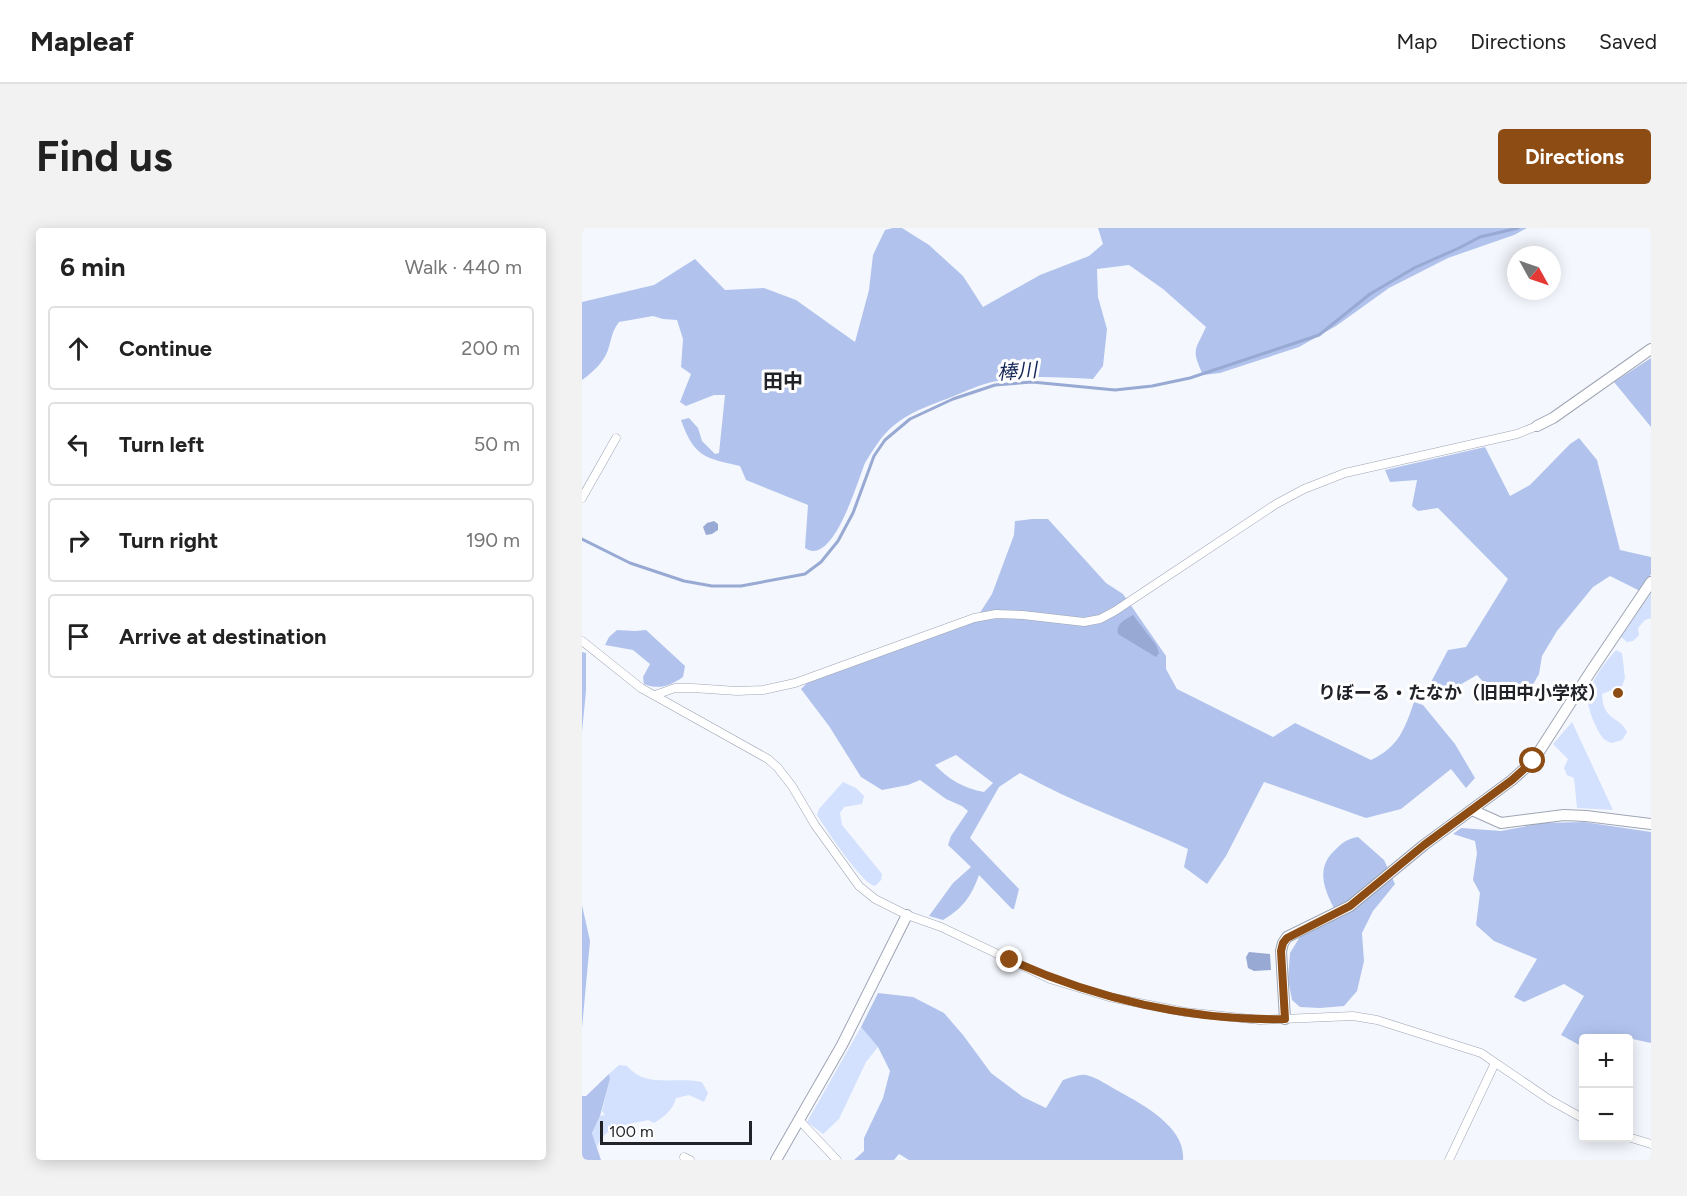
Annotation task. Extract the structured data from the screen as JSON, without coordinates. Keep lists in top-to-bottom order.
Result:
{
  "districts": ["田中"],
  "water": ["棒川"],
  "places": ["りぼーる・たなか（旧田中小学校）"],
  "scale_bar": "100 m",
  "north": "bottom right",
  "page": {
    "header": "Mapleaf",
    "nav": ["Map", "Directions", "Saved"],
    "buttons": "Directions",
    "title": "Find us",
    "heading": ["6 min", "Walk · 440 m"],
    "list": [
      ["Continue", "200 m"],
      ["Turn left", "50 m"],
      ["Turn right", "190 m"],
      "Arrive at destination"
    ],
    "map_buttons": ["+", "−"],
    "scale": "100 m"
  }
}
